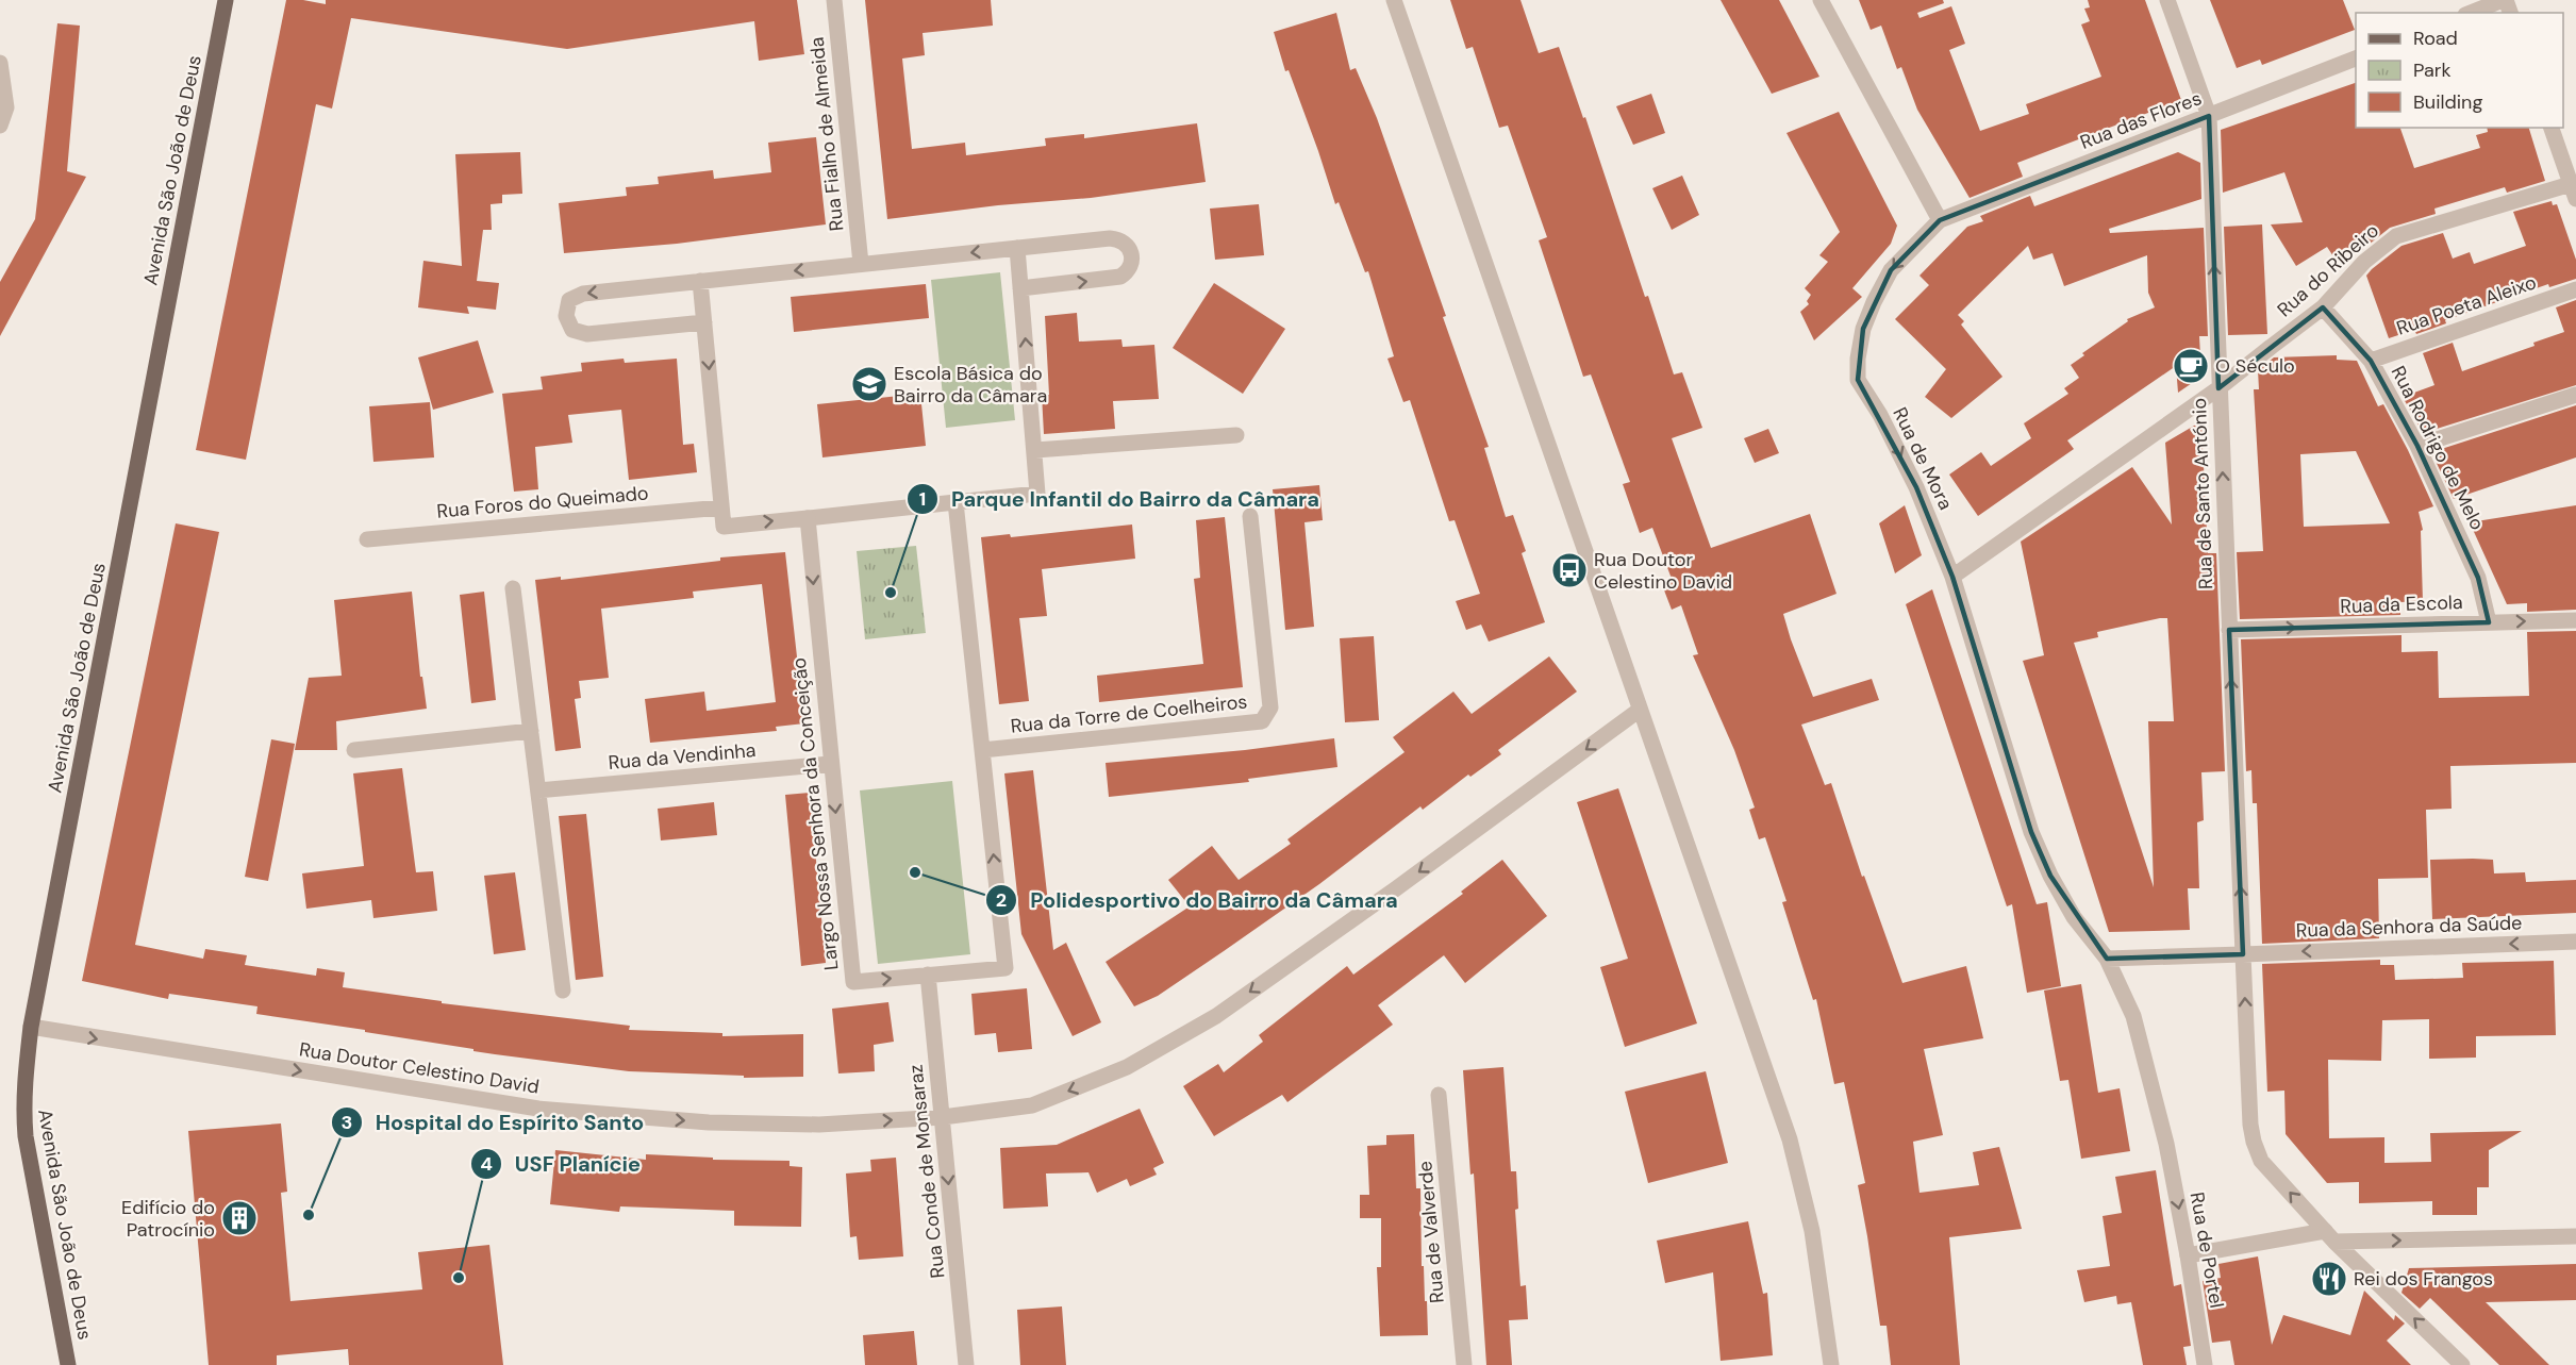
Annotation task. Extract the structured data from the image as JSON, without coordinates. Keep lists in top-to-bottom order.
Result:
{
  "streets": {
    "main road": ["Avenida São João de Deus"],
    "street": [
      "Rua das Flores",
      "Rua Fialho de Almeida",
      "Rua do Ribeiro",
      "Rua Poeta Aleixo",
      "Rua Rodrigo de Melo",
      "Rua de Mora",
      "Rua de Santo António",
      "Rua Foros do Queimado",
      "Rua da Escola",
      "Rua da Torre de Coelheiros",
      "Rua da Vendinha",
      "Largo Nossa Senhora da Conceição",
      "Rua da Senhora da Saúde",
      "Rua Doutor Celestino David",
      "Rua Conde de Monsaraz",
      "Rua de Valverde",
      "Rua de Portel"
    ]
  },
  "crossings": [
    ["Rua das Flores", "Rua de Mora"],
    ["Rua das Flores", "Rua de Santo António"],
    ["Avenida São João de Deus", "Rua Doutor Celestino David"],
    ["Rua do Ribeiro", "Rua Rodrigo de Melo"],
    ["Rua do Ribeiro", "Rua de Mora"],
    ["Rua do Ribeiro", "Rua de Santo António"],
    ["Rua Poeta Aleixo", "Rua Rodrigo de Melo"],
    ["Rua Rodrigo de Melo", "Rua da Escola"],
    ["Rua de Mora", "Rua da Senhora da Saúde"],
    ["Rua de Mora", "Rua de Portel"],
    ["Rua de Santo António", "Rua da Escola"],
    ["Rua de Santo António", "Rua da Senhora da Saúde"],
    ["Rua da Torre de Coelheiros", "Largo Nossa Senhora da Conceição"],
    ["Rua da Vendinha", "Largo Nossa Senhora da Conceição"],
    ["Largo Nossa Senhora da Conceição", "Rua Conde de Monsaraz"],
    ["Rua da Senhora da Saúde", "Rua de Portel"],
    ["Rua Doutor Celestino David", "Rua Conde de Monsaraz"]
  ],
  "one_way": [
    "Rua de Mora",
    "Rua de Santo António",
    "Rua da Escola",
    "Rua da Senhora da Saúde",
    "Rua Conde de Monsaraz",
    "Rua de Portel"
  ],
  "places": {
    "cafe": ["O Século"],
    "school or university": ["Escola Básica do Bairro da Câmara"],
    "bus stop": ["Rua Doutor Celestino David"],
    "other": [
      "Parque Infantil do Bairro da Câmara",
      "Polidesportivo do Bairro da Câmara",
      "Hospital do Espírito Santo",
      "USF Planície"
    ],
    "building": ["Edifício do Patrocínio"],
    "restaurant": ["Rei dos Frangos"]
  },
  "legend": ["Road", "Park", "Building"]
}
